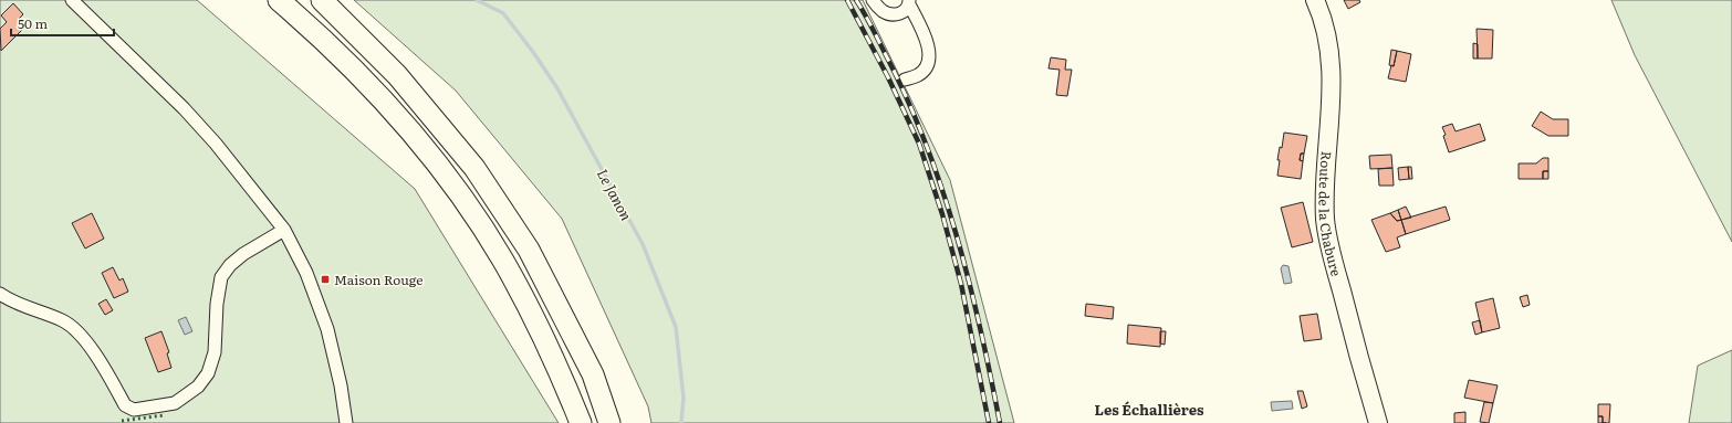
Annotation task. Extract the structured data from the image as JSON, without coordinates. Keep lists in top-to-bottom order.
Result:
{
  "streets": {
    "main road": ["Route de la Chabure"]
  },
  "districts": ["Les Échallières"],
  "water": ["Le Janon"],
  "places": {
    "transit": ["Maison Rouge"]
  },
  "scale_bar": "50 m"
}
